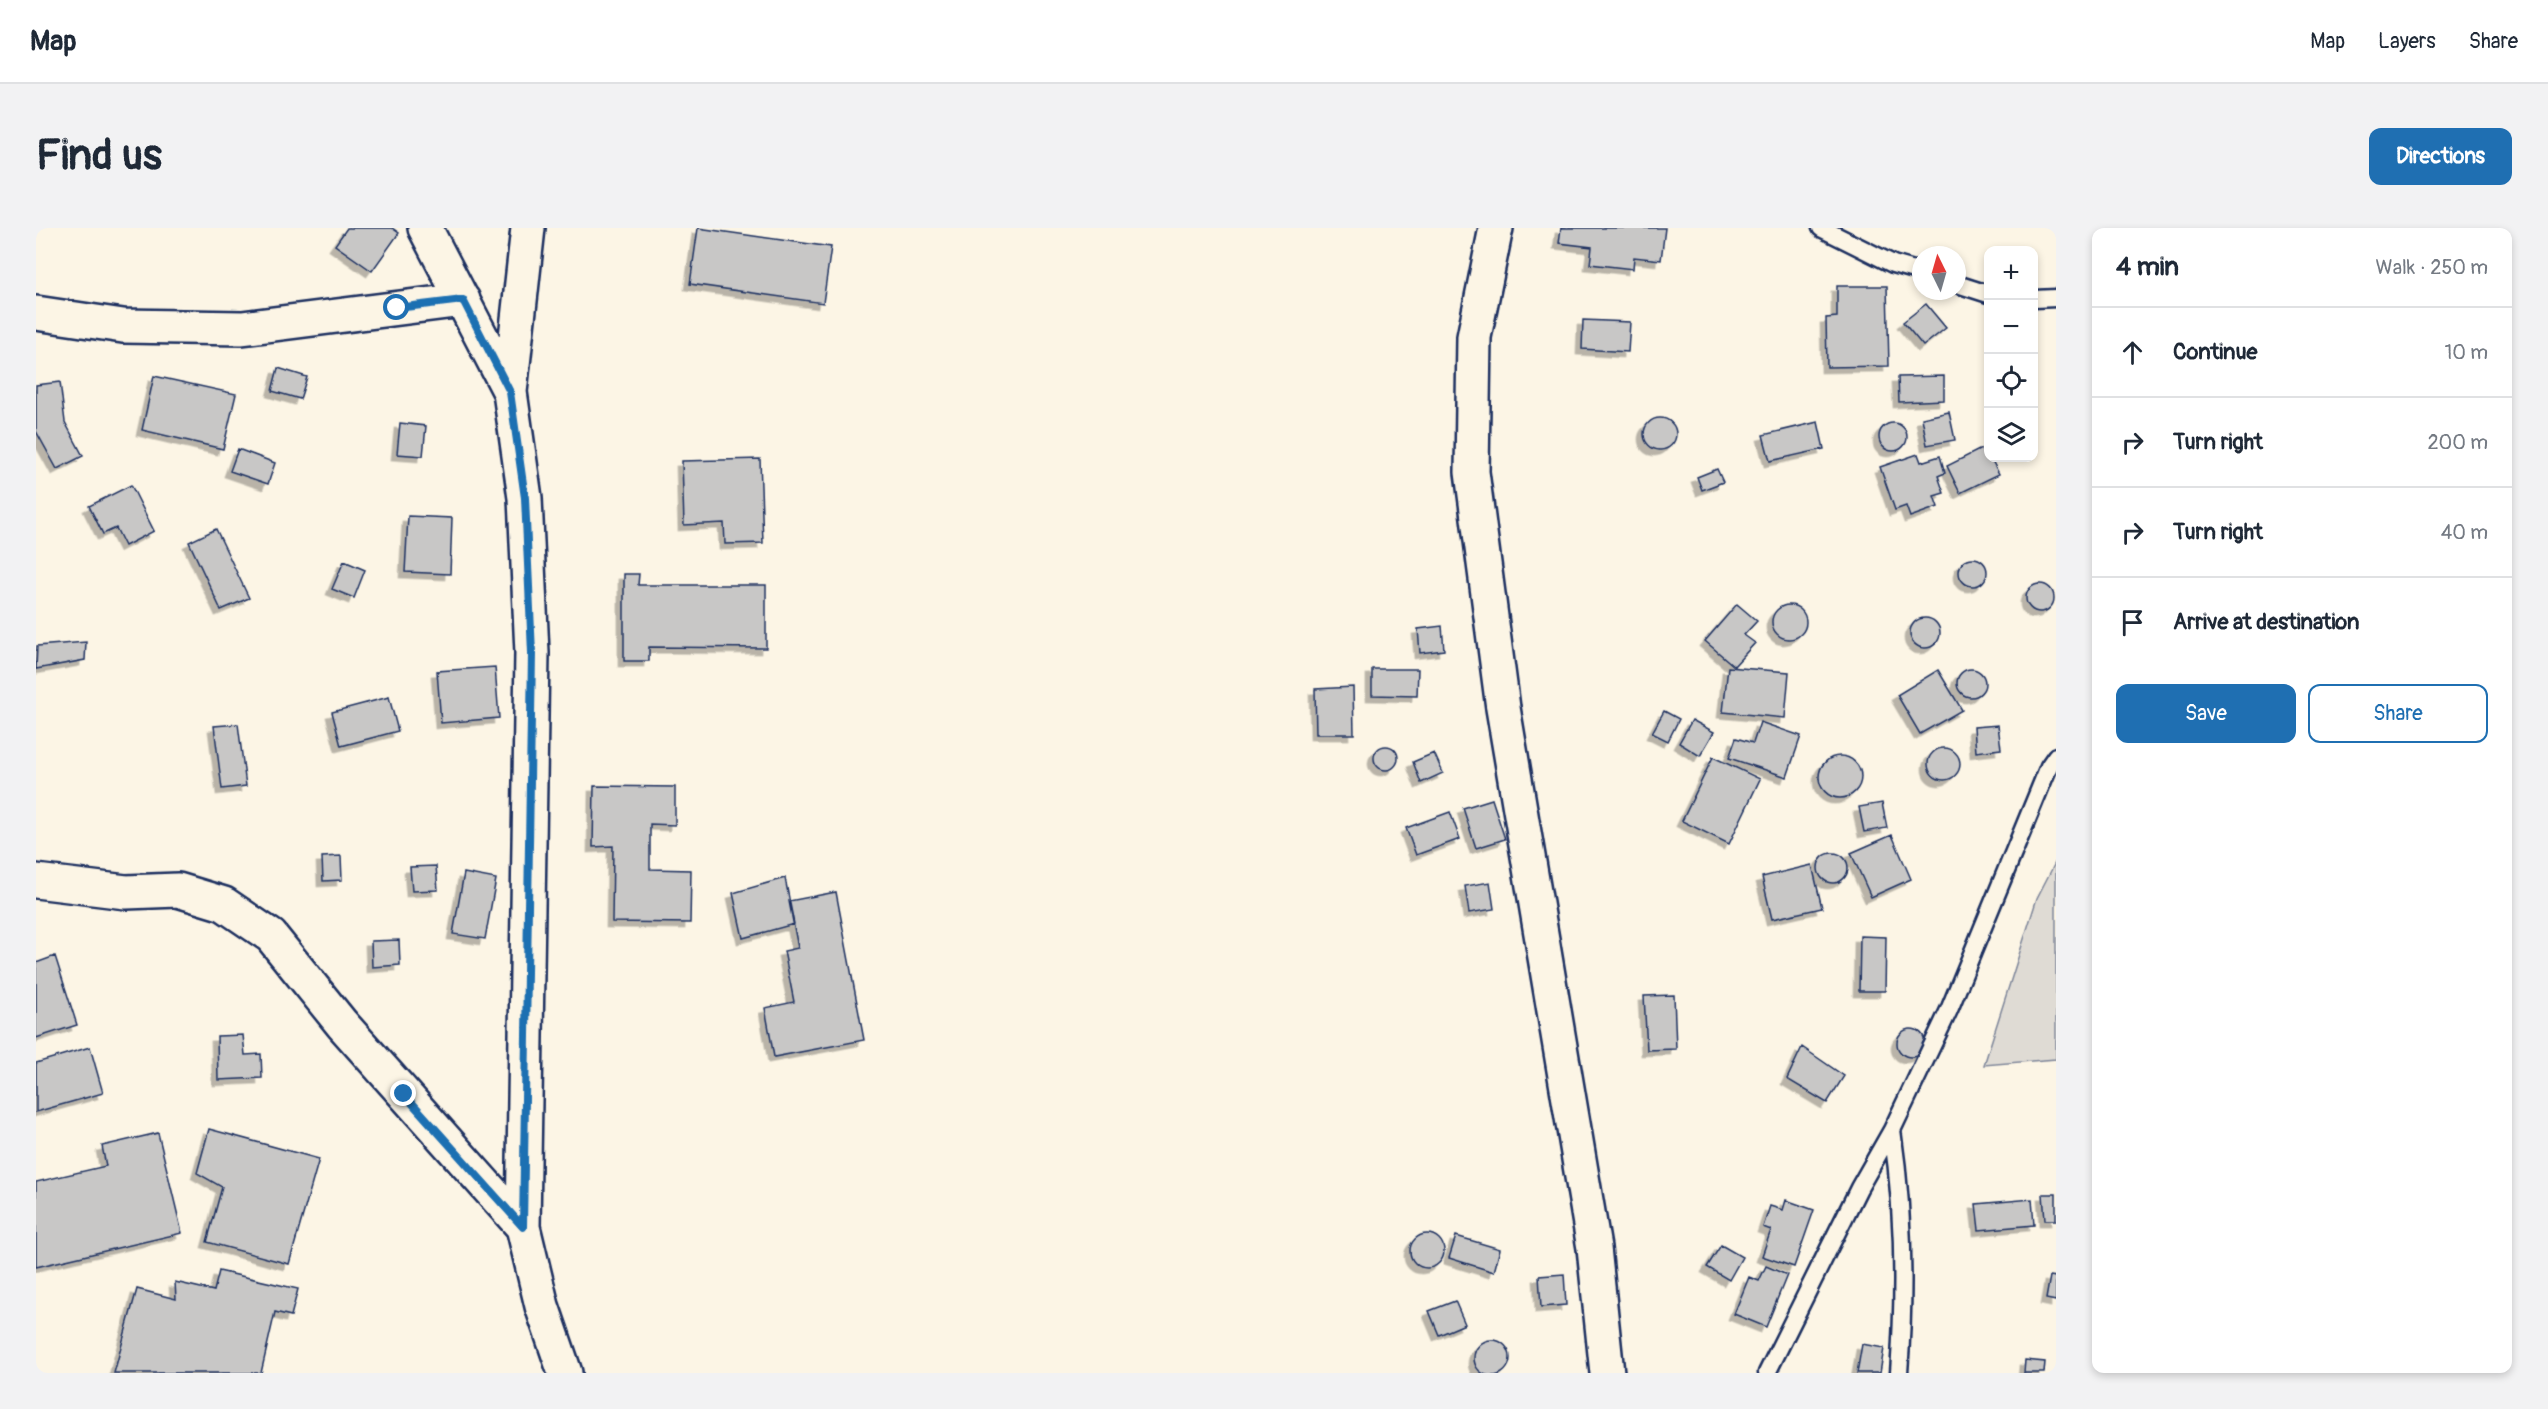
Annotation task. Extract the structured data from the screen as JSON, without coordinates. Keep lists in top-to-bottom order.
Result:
{
  "north": "top",
  "page": {
    "header": "Map",
    "nav": ["Map", "Layers", "Share"],
    "buttons": [
      "Directions",
      ["Save", "Share"]
    ],
    "title": "Find us",
    "heading": ["4 min", "Walk · 250 m"],
    "map_buttons": ["+", "−"],
    "list": [
      ["Continue", "10 m"],
      ["Turn right", "200 m"],
      ["Turn right", "40 m"],
      "Arrive at destination"
    ]
  }
}
